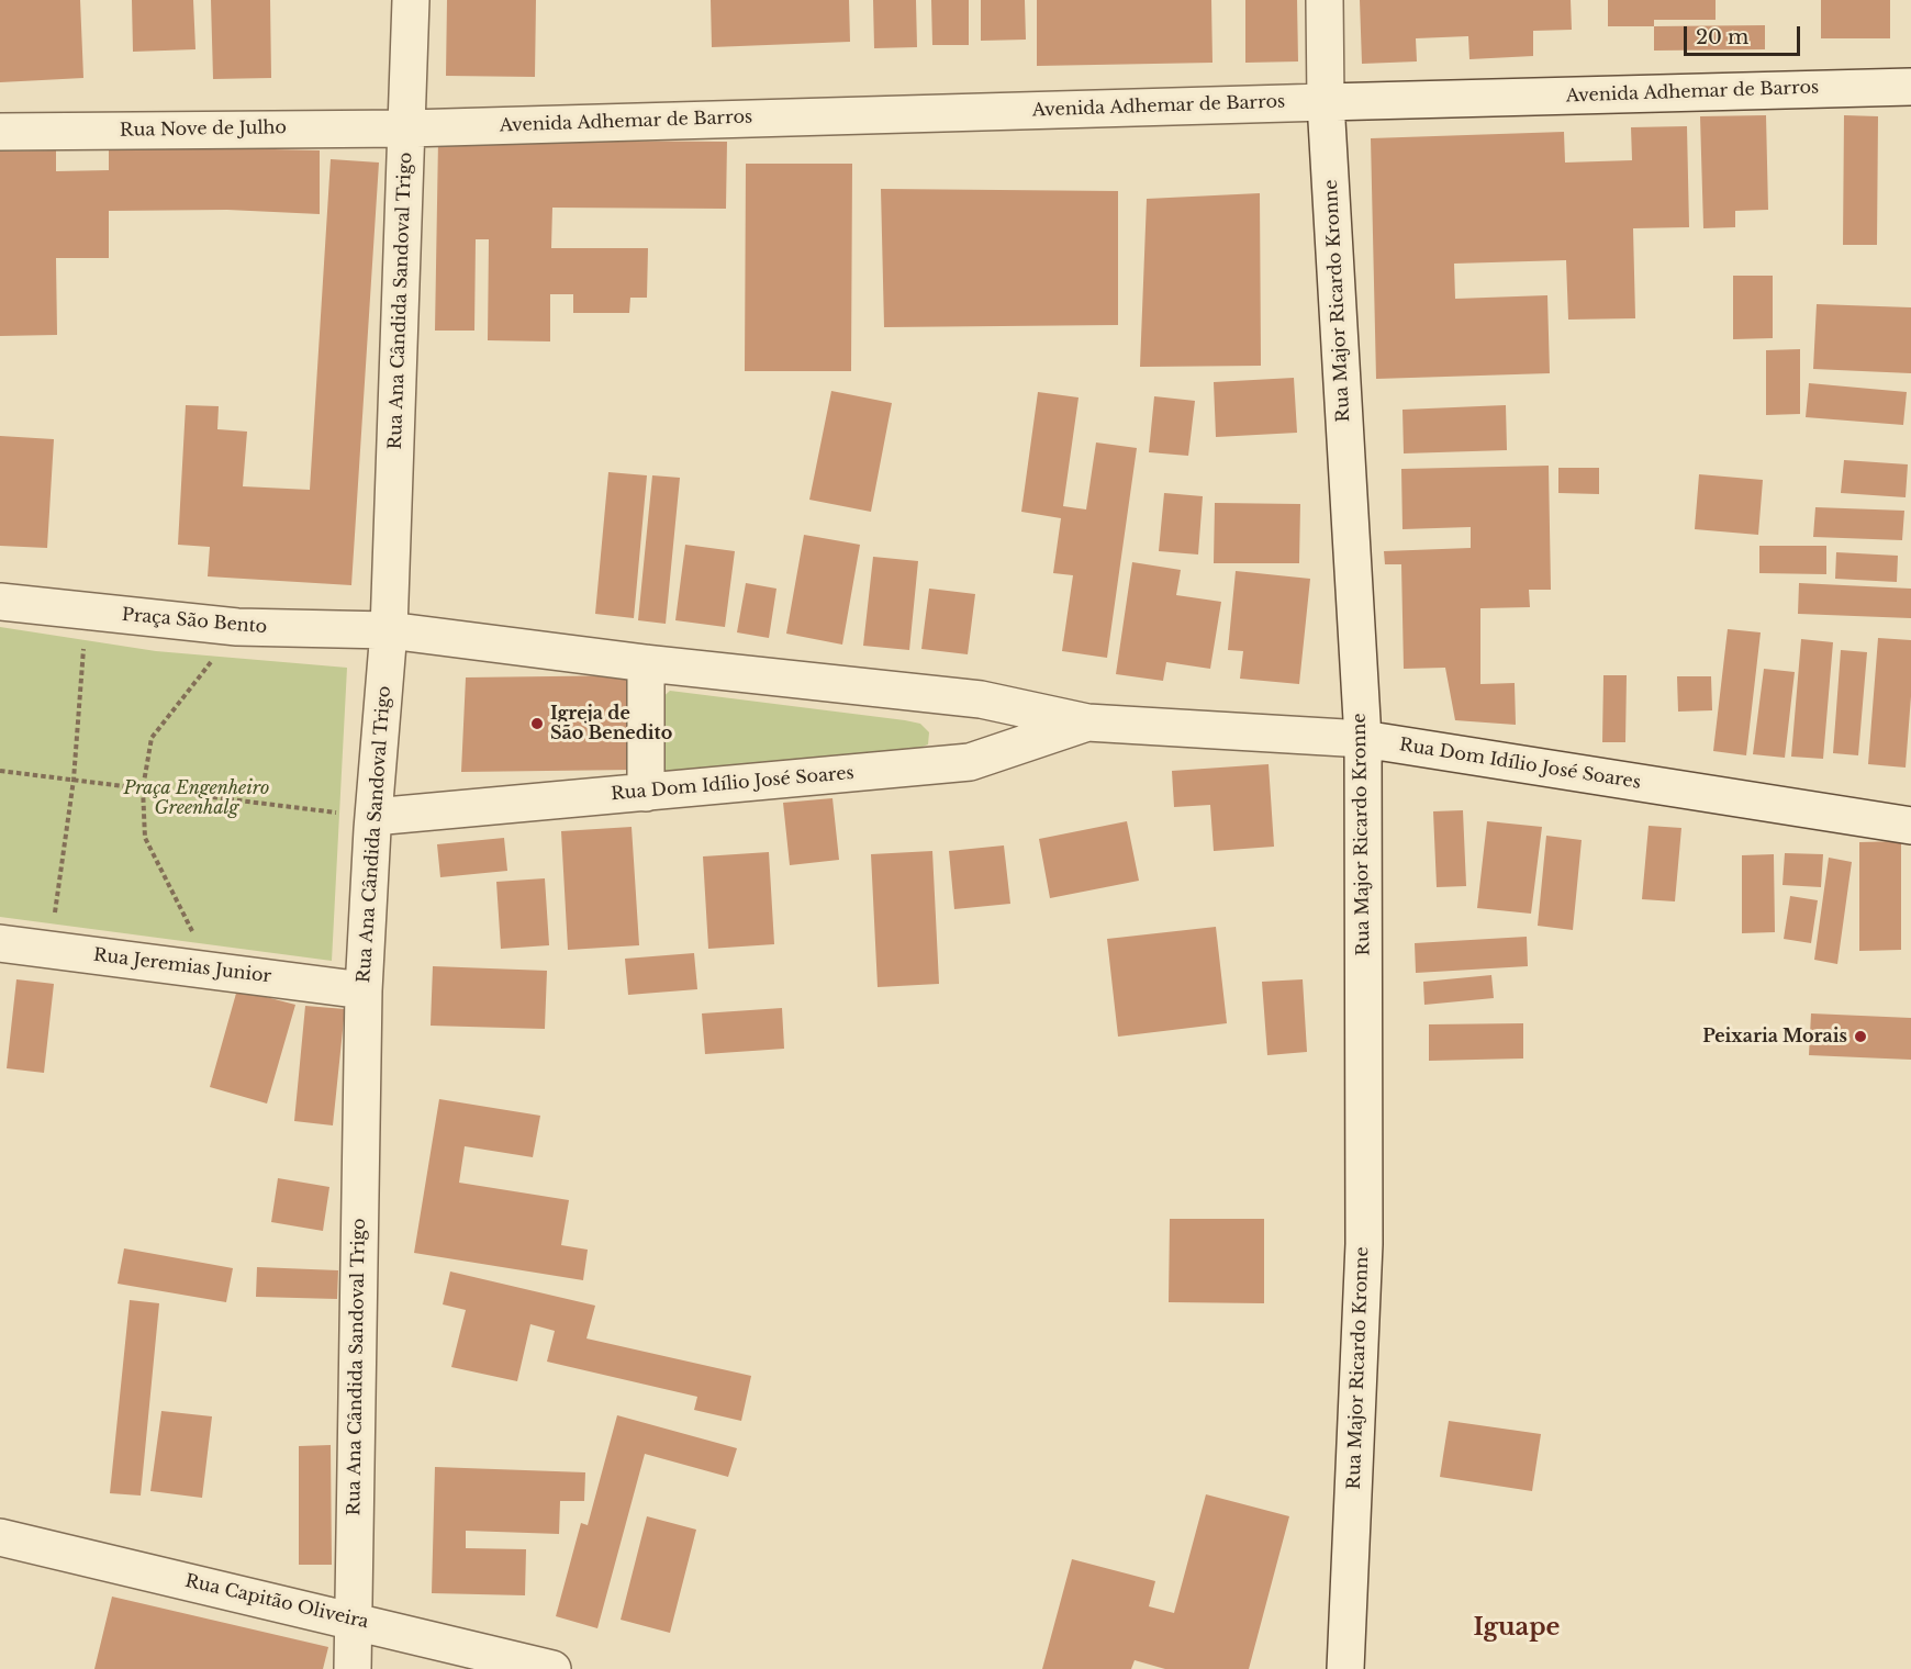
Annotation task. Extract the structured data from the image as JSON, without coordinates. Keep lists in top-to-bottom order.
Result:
{
  "streets": {
    "street": [
      "Avenida Adhemar de Barros",
      "Rua Nove de Julho",
      "Rua Ana Cândida Sandoval Trigo",
      "Rua Major Ricardo Kronne",
      "Praça São Bento",
      "Rua Dom Idílio José Soares",
      "Rua Jeremias Junior",
      "Rua Capitão Oliveira"
    ]
  },
  "crossings": [
    ["Avenida Adhemar de Barros", "Rua Nove de Julho"],
    ["Avenida Adhemar de Barros", "Rua Ana Cândida Sandoval Trigo"],
    ["Avenida Adhemar de Barros", "Rua Major Ricardo Kronne"],
    ["Rua Nove de Julho", "Rua Ana Cândida Sandoval Trigo"],
    ["Rua Ana Cândida Sandoval Trigo", "Praça São Bento"],
    ["Rua Ana Cândida Sandoval Trigo", "Rua Dom Idílio José Soares"],
    ["Rua Ana Cândida Sandoval Trigo", "Rua Jeremias Junior"],
    ["Rua Ana Cândida Sandoval Trigo", "Rua Capitão Oliveira"],
    ["Rua Major Ricardo Kronne", "Rua Dom Idílio José Soares"],
    ["Praça São Bento", "Rua Dom Idílio José Soares"]
  ],
  "districts": ["Iguape"],
  "parks": ["Praça Engenheiro Greenhalg"],
  "places": ["Igreja de São Benedito", "Peixaria Morais"],
  "scale_bar": "20 m"
}
